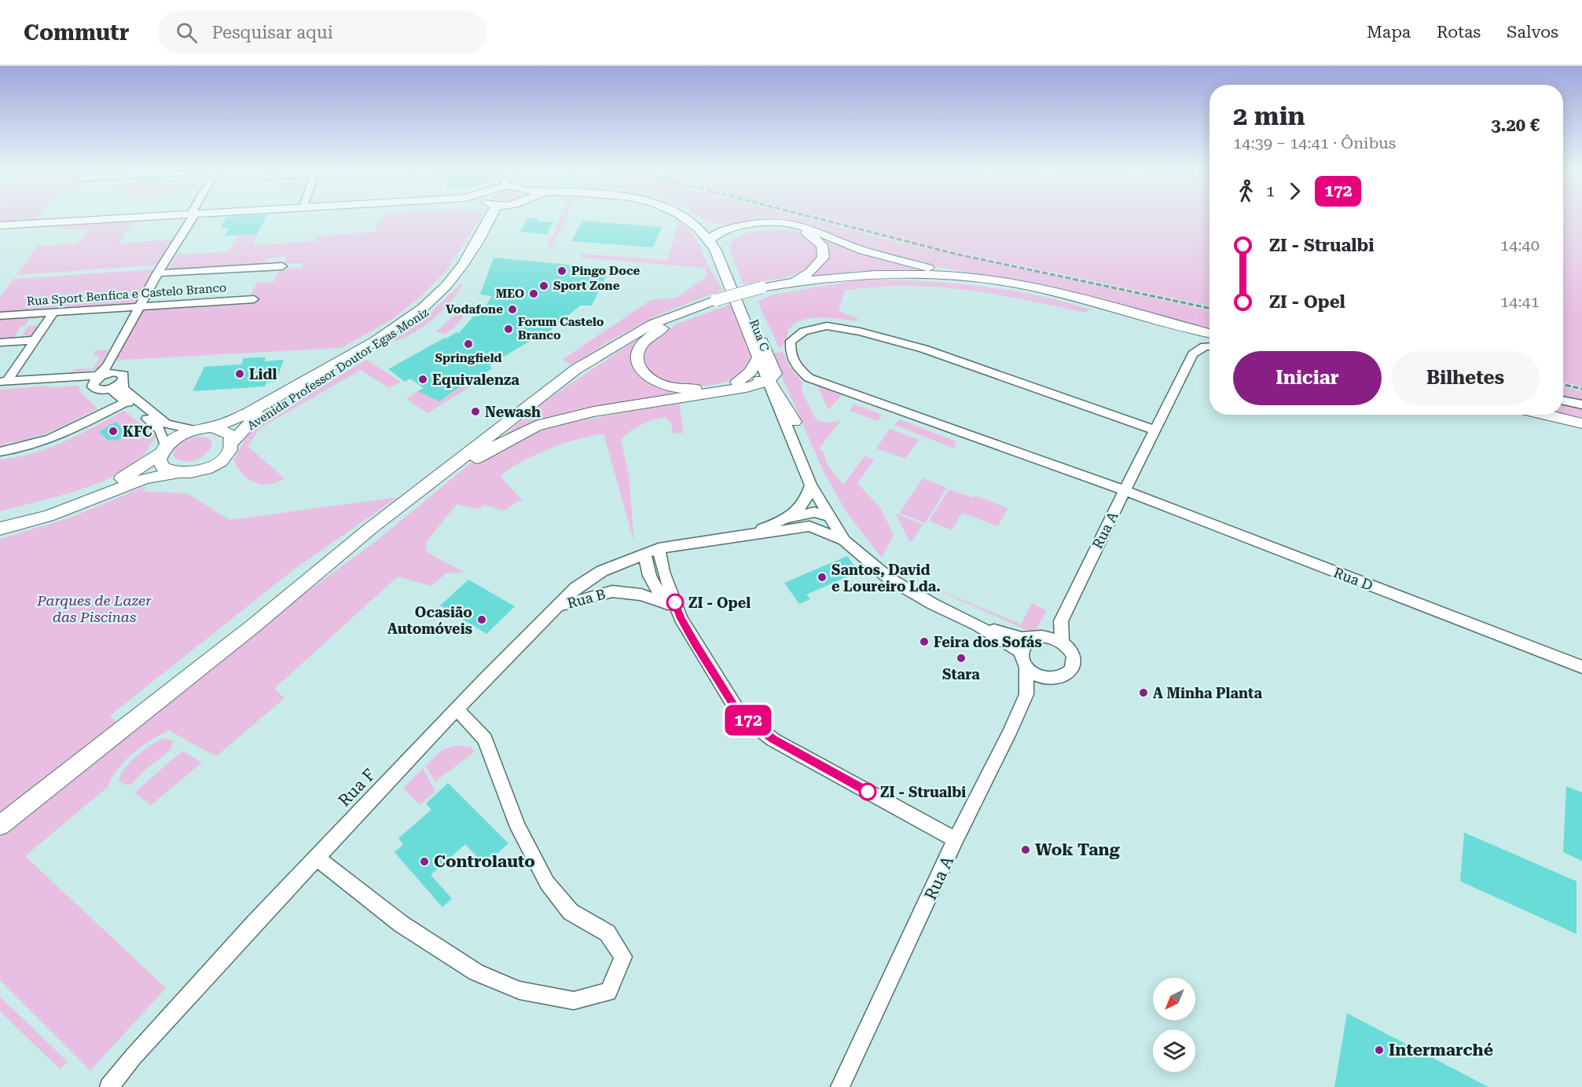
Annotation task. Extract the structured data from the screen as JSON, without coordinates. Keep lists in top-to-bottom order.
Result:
{
  "streets": {
    "main road": ["Rua C", "Avenida Professor Doutor Egas Moniz"],
    "street": [
      "Rua Sport Benfica e Castelo Branco",
      "Rua A",
      "Rua D",
      "Rua B",
      "Rua F"
    ]
  },
  "crossings": [
    ["Rua C", "Rua A"],
    ["Rua A", "Rua D"],
    ["Rua A", "Rua B"],
    ["Rua B", "Rua F"]
  ],
  "parks": ["Parques de Lazer das Piscinas"],
  "places": [
    "Pingo Doce",
    "Sport Zone",
    "MEO",
    "Vodafone",
    "Forum Castelo Branco",
    "Springfield",
    "Lidl",
    "Equivalenza",
    "Newash",
    "KFC",
    "Santos, David e Loureiro Lda.",
    "ZI - Opel",
    "Ocasião Automóveis",
    "Feira dos Sofás",
    "Stara",
    "A Minha Planta",
    "ZI - Strualbi",
    "Wok Tang",
    "Controlauto",
    "Intermarché"
  ],
  "lines": ["bus line 172"],
  "north": "bottom left",
  "page": {
    "header": "Commutr",
    "search": "Pesquisar aqui",
    "nav": ["Mapa", "Rotas", "Salvos"],
    "on_map": "172",
    "heading": ["2 min", "14:39 – 14:41 · Ônibus", "3.20 €"],
    "legs": ["1", "172"],
    "list": [
      {
        "name": "ZI - Strualbi",
        "value": "14:40"
      },
      {
        "name": "ZI - Opel",
        "value": "14:41"
      }
    ],
    "buttons": ["Iniciar", "Bilhetes"]
  }
}
